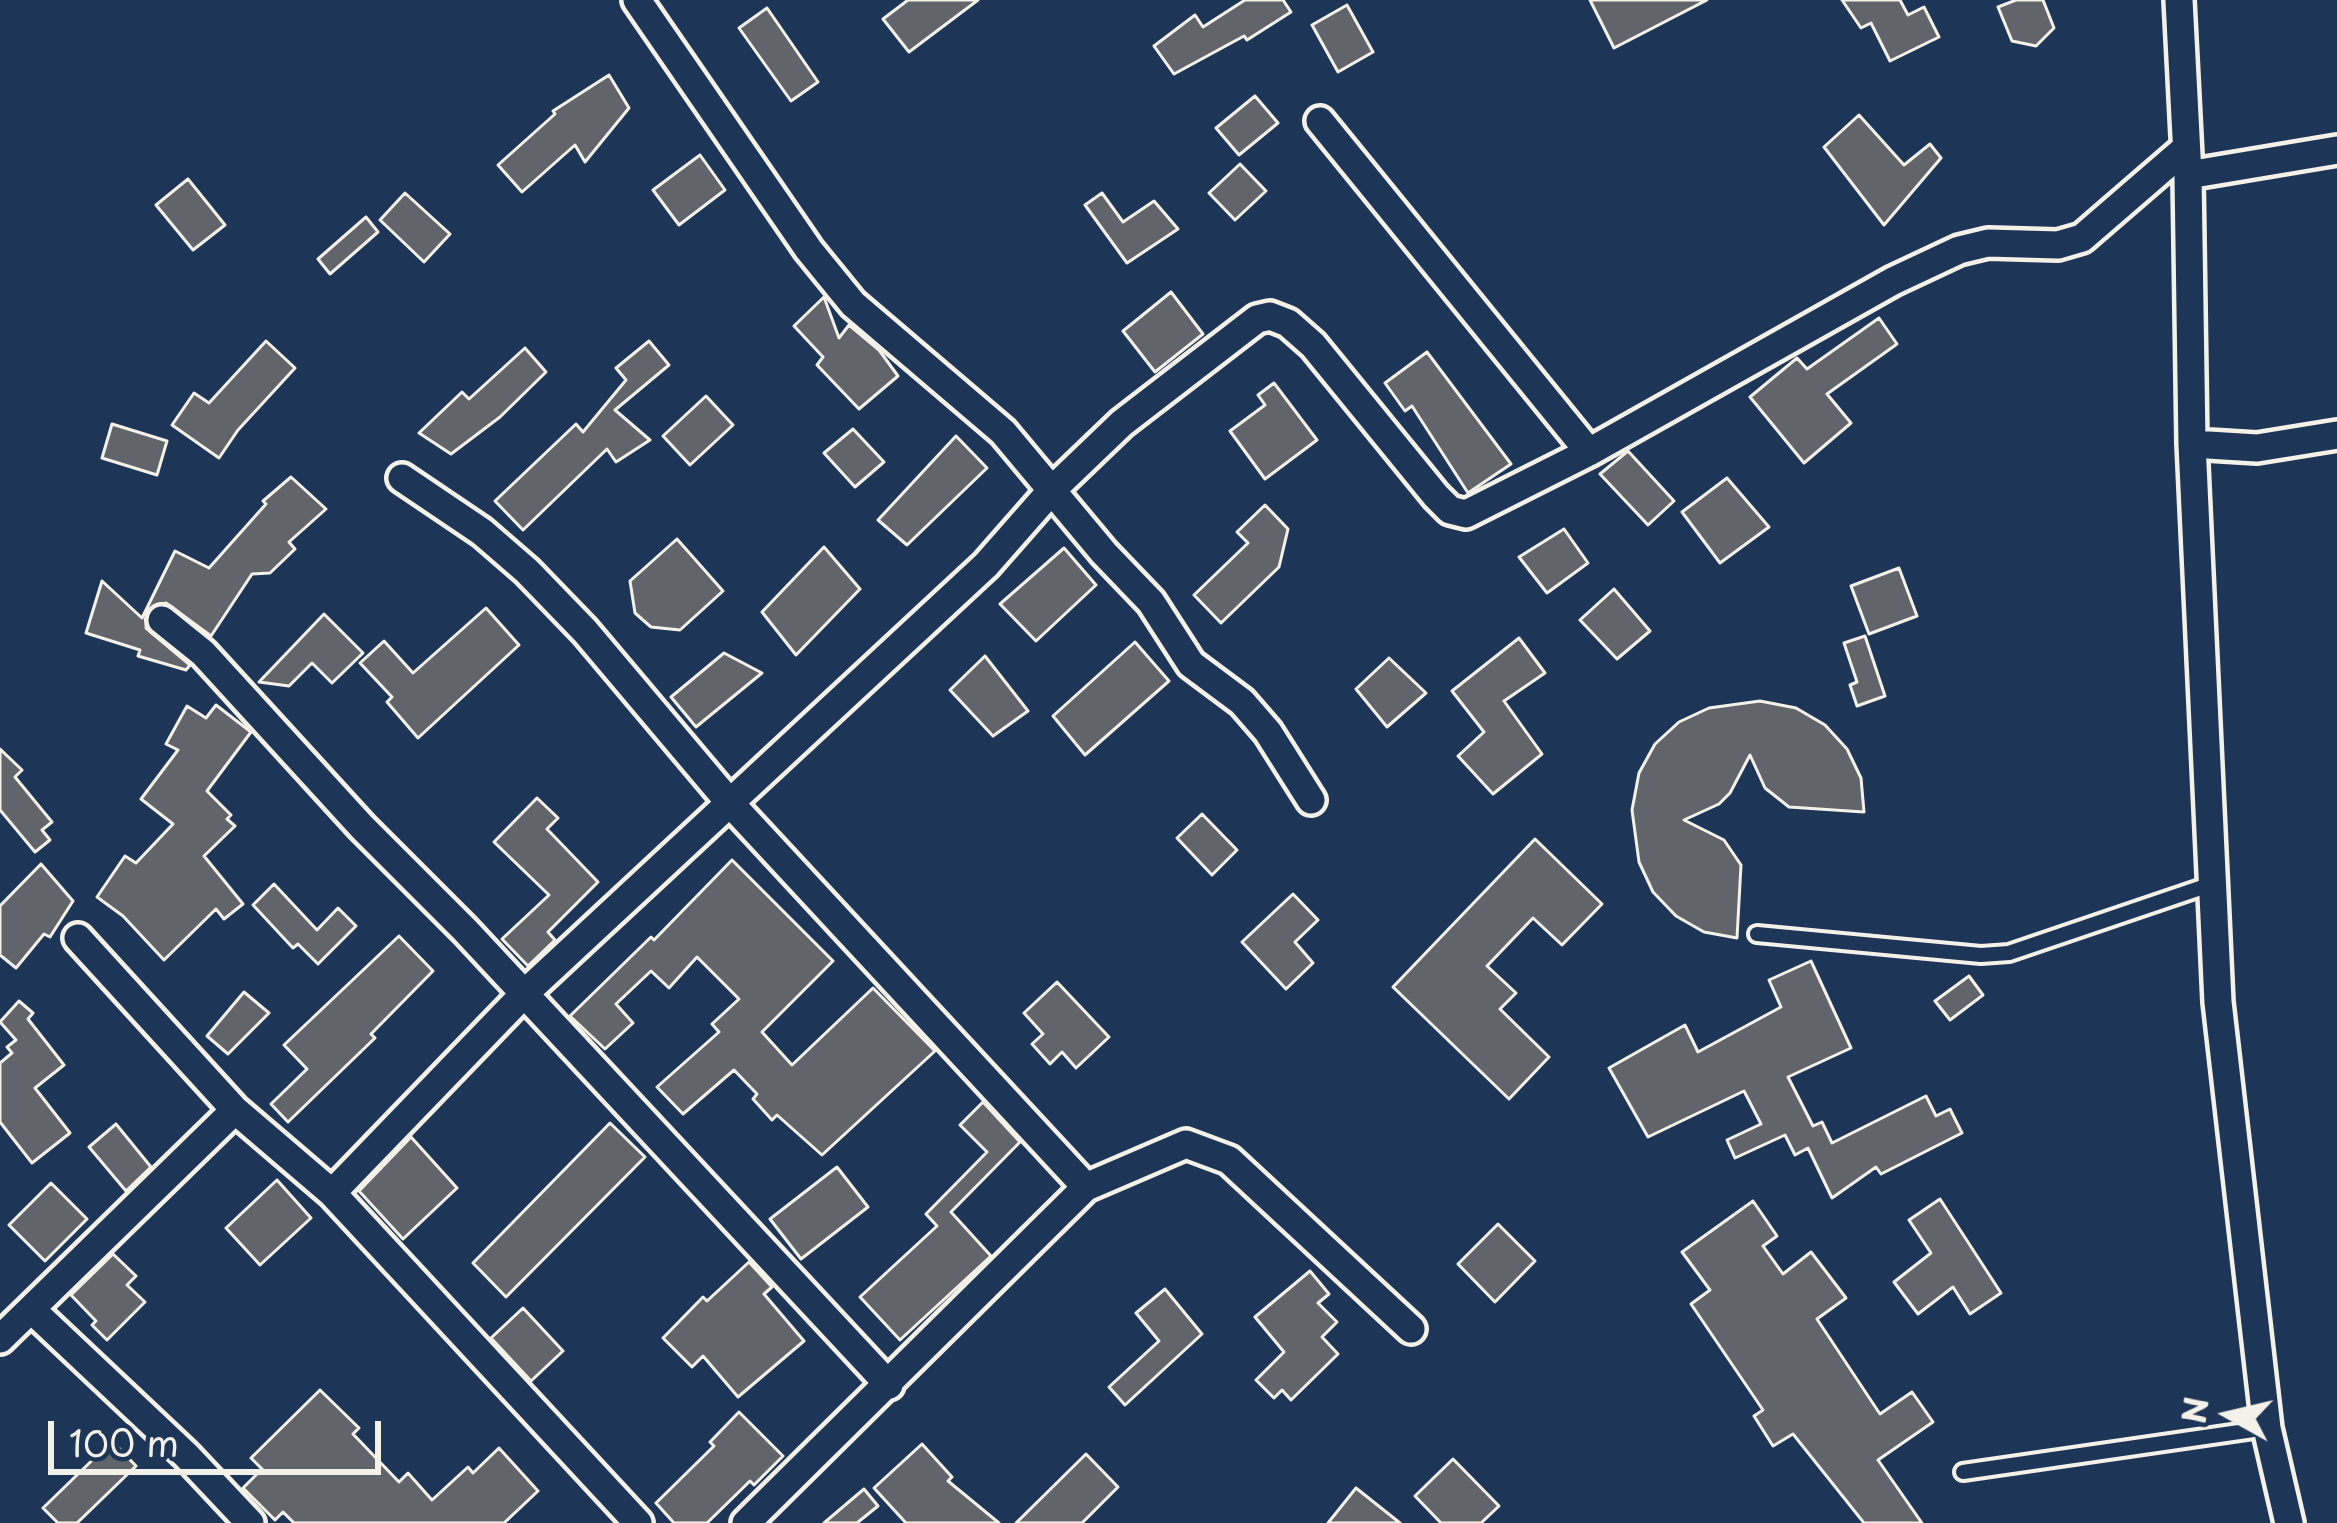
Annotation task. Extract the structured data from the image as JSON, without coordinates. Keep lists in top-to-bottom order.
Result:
{
  "scale_bar": "100 m",
  "north": "left"
}
